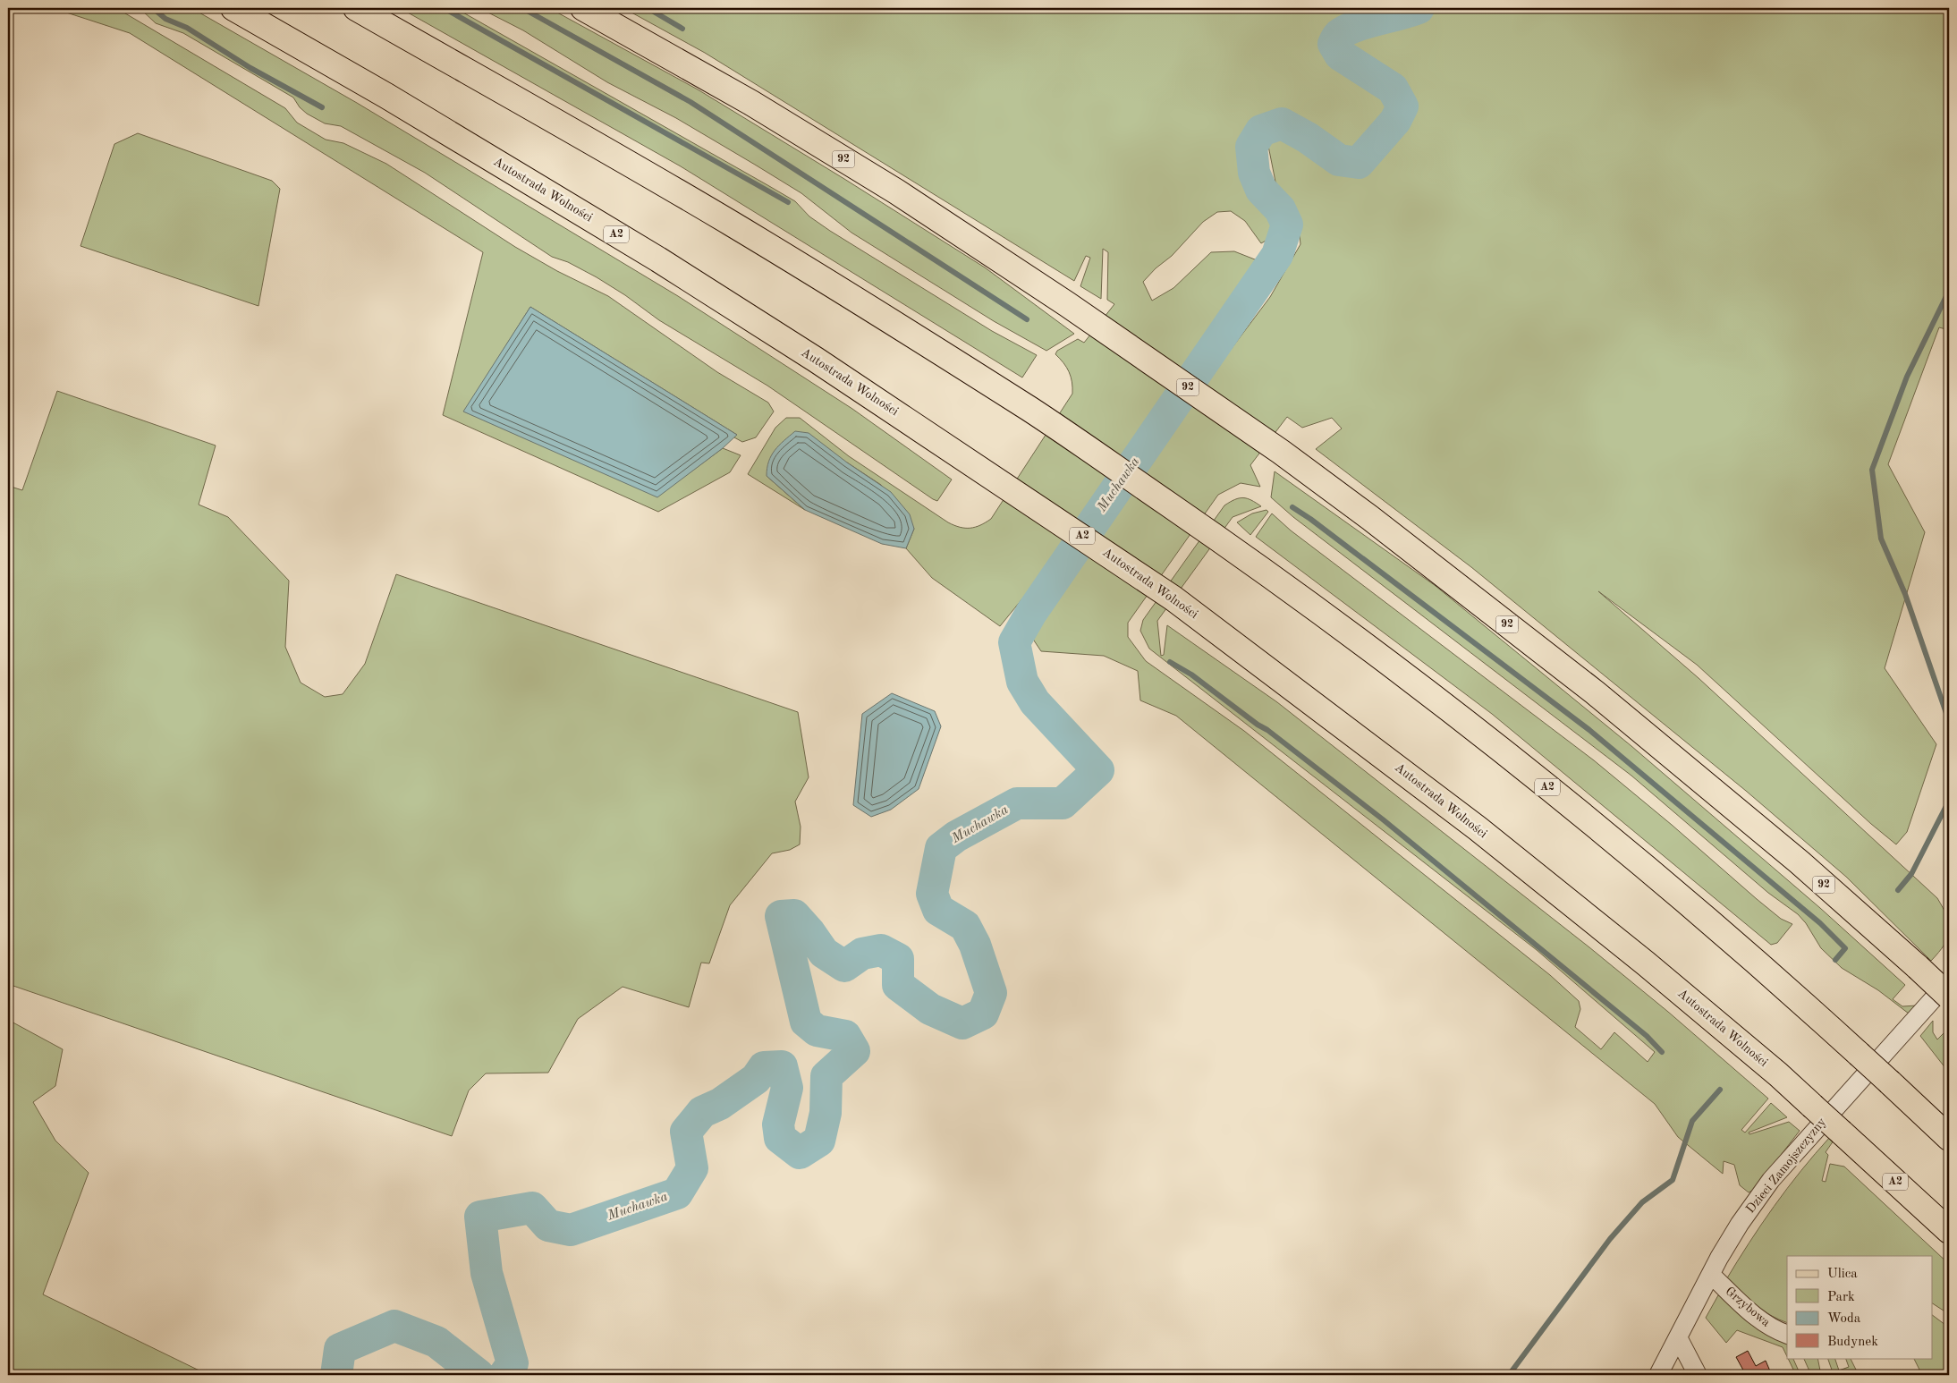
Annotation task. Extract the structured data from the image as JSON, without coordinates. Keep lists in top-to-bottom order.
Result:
{
  "streets": {
    "main road": ["92", "Autostrada Wolności", "A2"],
    "street": ["Dzieci Zamojszczyzny", "Grzybowa"]
  },
  "crossings": [
    ["Dzieci Zamojszczyzny", "Grzybowa"]
  ],
  "water": ["Muchawka"],
  "legend": [
    "Ulica",
    "Park",
    "Woda",
    "Budynek"
  ]
}
